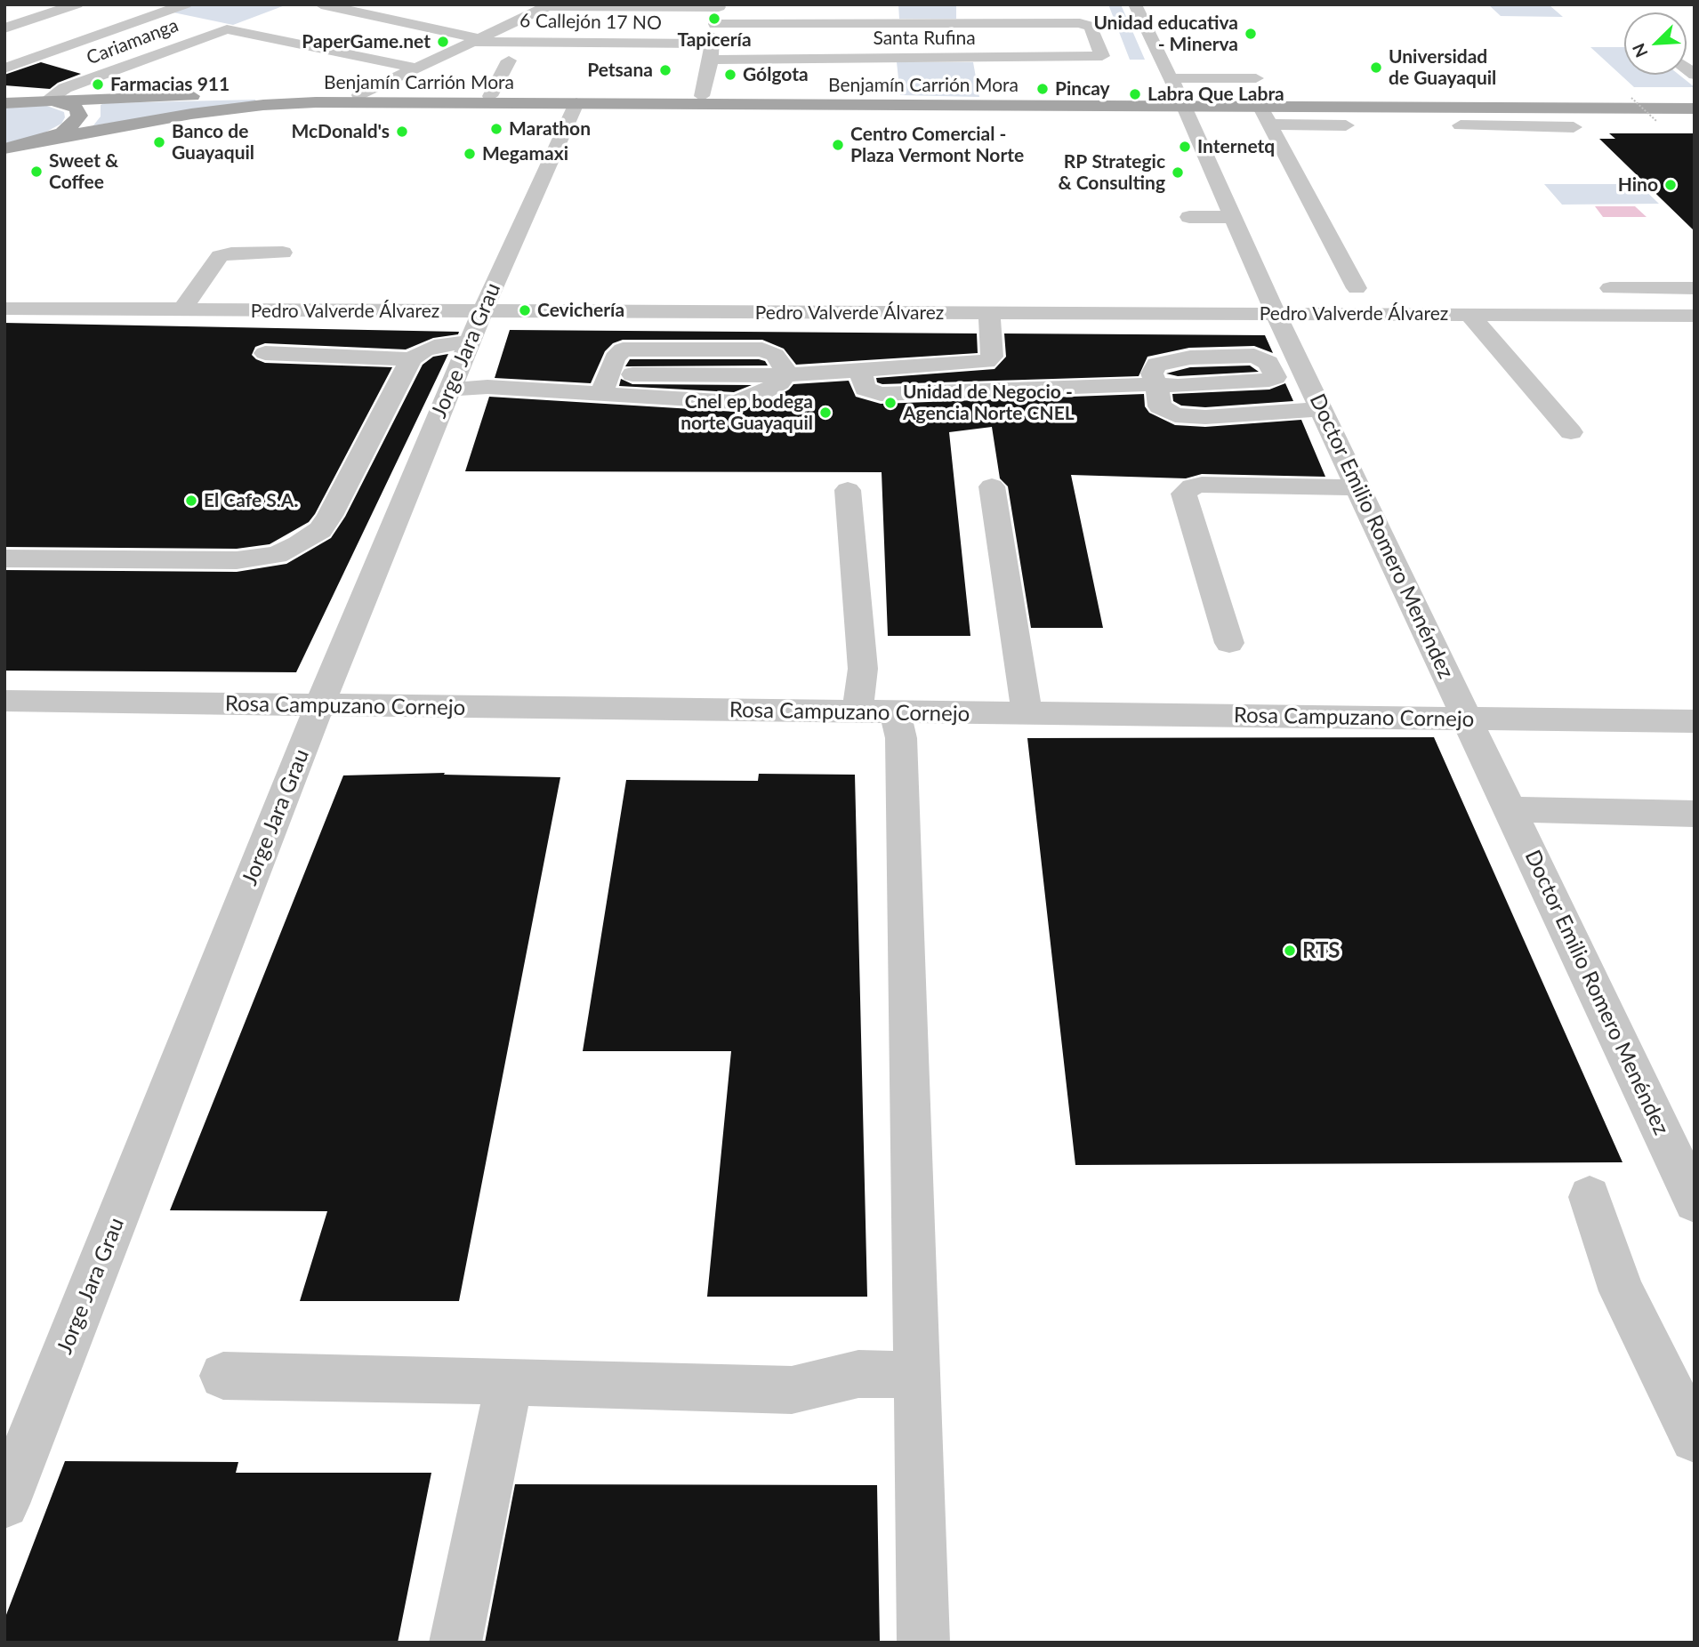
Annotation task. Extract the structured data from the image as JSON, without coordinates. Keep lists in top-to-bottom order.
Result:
{
  "streets": {
    "main road": ["Benjamín Carrión Mora"],
    "street": [
      "6 Callejón 17 NO",
      "Santa Rufina",
      "Cariamanga",
      "Pedro Valverde Álvarez",
      "Jorge Jara Grau",
      "Doctor Emilio Romero Menéndez",
      "Rosa Campuzano Cornejo"
    ]
  },
  "crossings": [
    ["Cariamanga", "Benjamín Carrión Mora"],
    ["Benjamín Carrión Mora", "Jorge Jara Grau"],
    ["Benjamín Carrión Mora", "Doctor Emilio Romero Menéndez"],
    ["Pedro Valverde Álvarez", "Jorge Jara Grau"],
    ["Pedro Valverde Álvarez", "Doctor Emilio Romero Menéndez"],
    ["Jorge Jara Grau", "Rosa Campuzano Cornejo"],
    ["Doctor Emilio Romero Menéndez", "Rosa Campuzano Cornejo"]
  ],
  "places": [
    "Tapicería",
    "Unidad educativa - Minerva",
    "PaperGame.net",
    "Universidad de Guayaquil",
    "Petsana",
    "Gólgota",
    "Farmacias 911",
    "Pincay",
    "Labra Que Labra",
    "Marathon",
    "McDonald's",
    "Banco de Guayaquil",
    "Centro Comercial - Plaza Vermont Norte",
    "Internetq",
    "Megamaxi",
    "Sweet & Coffee",
    "RP Strategic & Consulting",
    "Hino",
    "Cevichería",
    "Unidad de Negocio - Agencia Norte CNEL",
    "Cnel ep bodega norte Guayaquil",
    "El Cafe S.A.",
    "RTS"
  ],
  "north": "bottom left"
}
